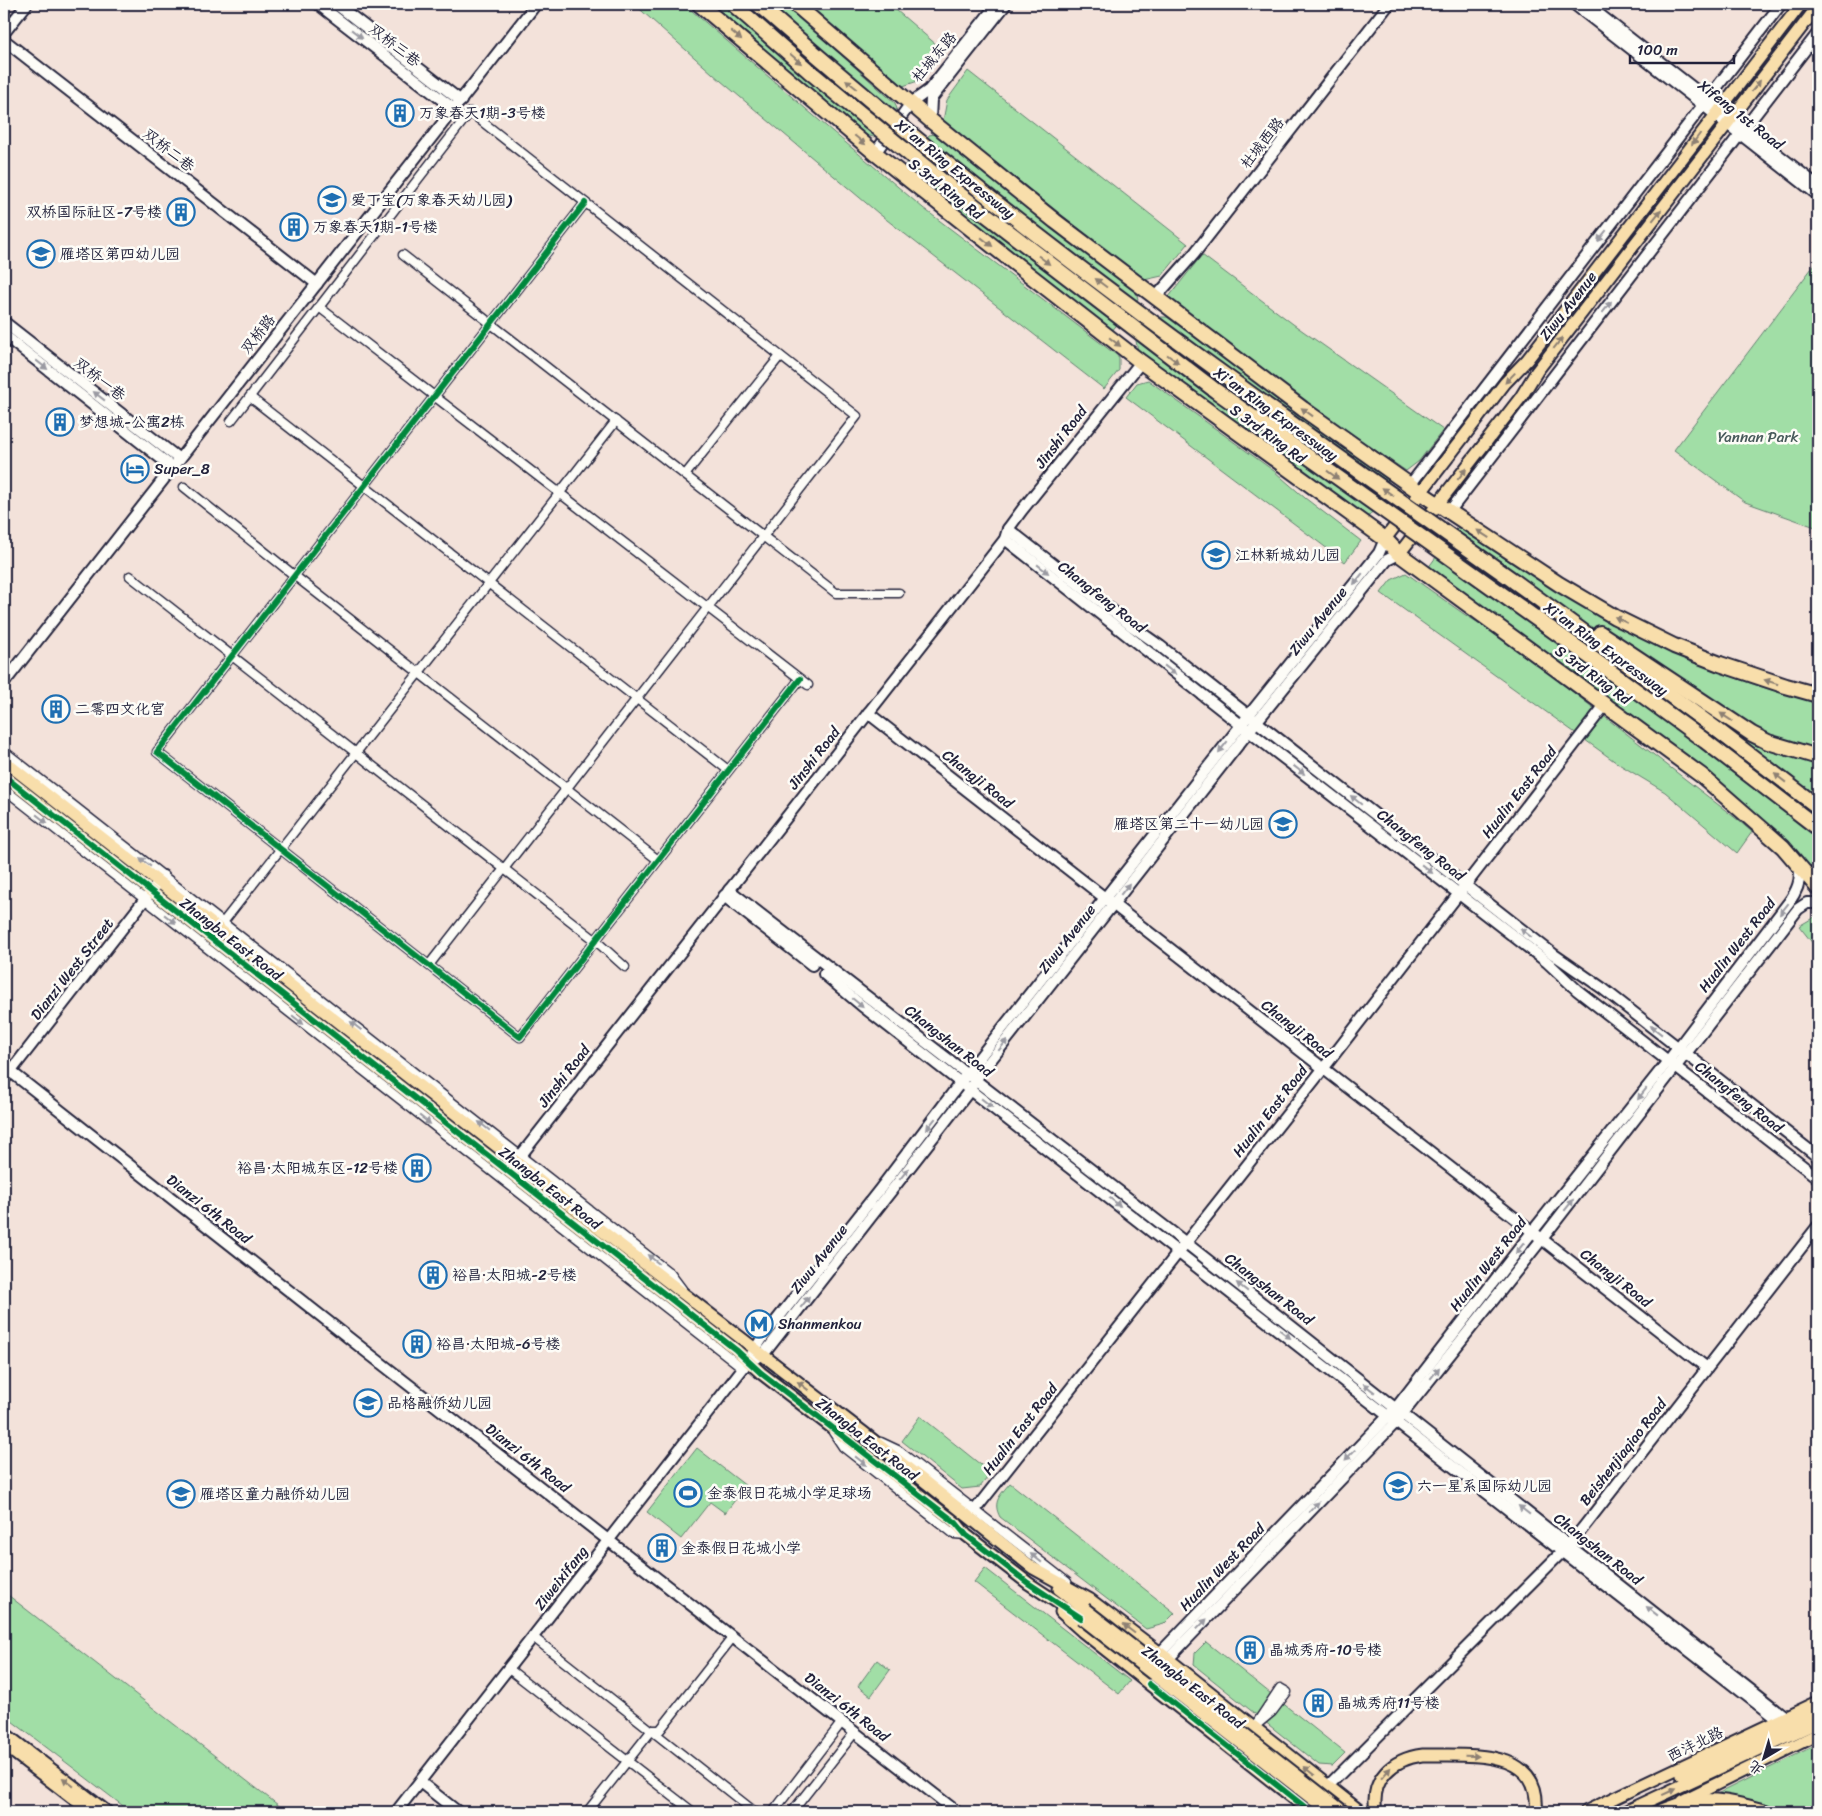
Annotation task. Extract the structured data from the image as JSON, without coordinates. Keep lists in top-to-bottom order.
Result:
{
  "streets": {
    "highway": ["Xi'an Ring Expressway", "S 3rd Ring Rd"],
    "main road": ["Ziwu Avenue", "Zhangba East Road", "西沣北路"],
    "street": [
      "双桥三巷",
      "杜城东路",
      "Xifeng 1st Road",
      "杜城西路",
      "双桥二巷",
      "双桥路",
      "双桥一巷",
      "Jinshi Road",
      "Changfeng Road",
      "Changji Road",
      "Hualin East Road",
      "Hualin West Road",
      "Dianzi West Street",
      "Changshan Road",
      "Dianzi 6th Road",
      "Beishenjiaqiao Road",
      "Ziweixifang"
    ]
  },
  "crossings": [
    ["双桥三巷", "双桥路"],
    ["杜城东路", "S 3rd Ring Rd"],
    ["Xifeng 1st Road", "Ziwu Avenue"],
    ["双桥二巷", "双桥路"],
    ["S 3rd Ring Rd", "Ziwu Avenue"],
    ["S 3rd Ring Rd", "Jinshi Road"],
    ["S 3rd Ring Rd", "Hualin East Road"],
    ["S 3rd Ring Rd", "Hualin West Road"],
    ["Ziwu Avenue", "Changfeng Road"],
    ["Ziwu Avenue", "Changji Road"],
    ["Ziwu Avenue", "Zhangba East Road"],
    ["Ziwu Avenue", "Changshan Road"],
    ["Ziwu Avenue", "Ziweixifang"],
    ["双桥路", "双桥一巷"],
    ["Jinshi Road", "Changfeng Road"],
    ["Jinshi Road", "Changji Road"],
    ["Jinshi Road", "Zhangba East Road"],
    ["Jinshi Road", "Changshan Road"],
    ["Changfeng Road", "Hualin East Road"],
    ["Changfeng Road", "Hualin West Road"],
    ["Changji Road", "Hualin East Road"],
    ["Changji Road", "Hualin West Road"],
    ["Changji Road", "Beishenjiaqiao Road"],
    ["Hualin East Road", "Zhangba East Road"],
    ["Hualin East Road", "Changshan Road"],
    ["Zhangba East Road", "Hualin West Road"],
    ["Zhangba East Road", "Dianzi West Street"],
    ["Zhangba East Road", "Beishenjiaqiao Road"],
    ["Zhangba East Road", "Ziweixifang"],
    ["Hualin West Road", "Changshan Road"],
    ["Dianzi West Street", "Dianzi 6th Road"],
    ["Changshan Road", "Beishenjiaqiao Road"],
    ["Changshan Road", "西沣北路"],
    ["Dianzi 6th Road", "Ziweixifang"]
  ],
  "parks": ["Yannan Park"],
  "places": {
    "building": [
      "万象春天1期-3号楼",
      "双桥国际社区-7号楼",
      "万象春天1期-1号楼",
      "梦想城-公寓2栋",
      "二零四文化宫",
      "裕昌·太阳城东区-12号楼",
      "裕昌·太阳城-2号楼",
      "裕昌·太阳城-6号楼",
      "金泰假日花城小学",
      "晶城秀府-10号楼",
      "晶城秀府11号楼"
    ],
    "school or university": [
      "爱丁宝(万象春天幼儿园)",
      "雁塔区第四幼儿园",
      "江林新城幼儿园",
      "雁塔区第二十一幼儿园",
      "品格融侨幼儿园",
      "六一星系国际幼儿园",
      "雁塔区童力融侨幼儿园"
    ],
    "hotel": ["Super_8"],
    "metro station": ["Shanmenkou"],
    "sports": ["金泰假日花城小学足球场"]
  },
  "scale_bar": "100 m",
  "north": "bottom left"
}
